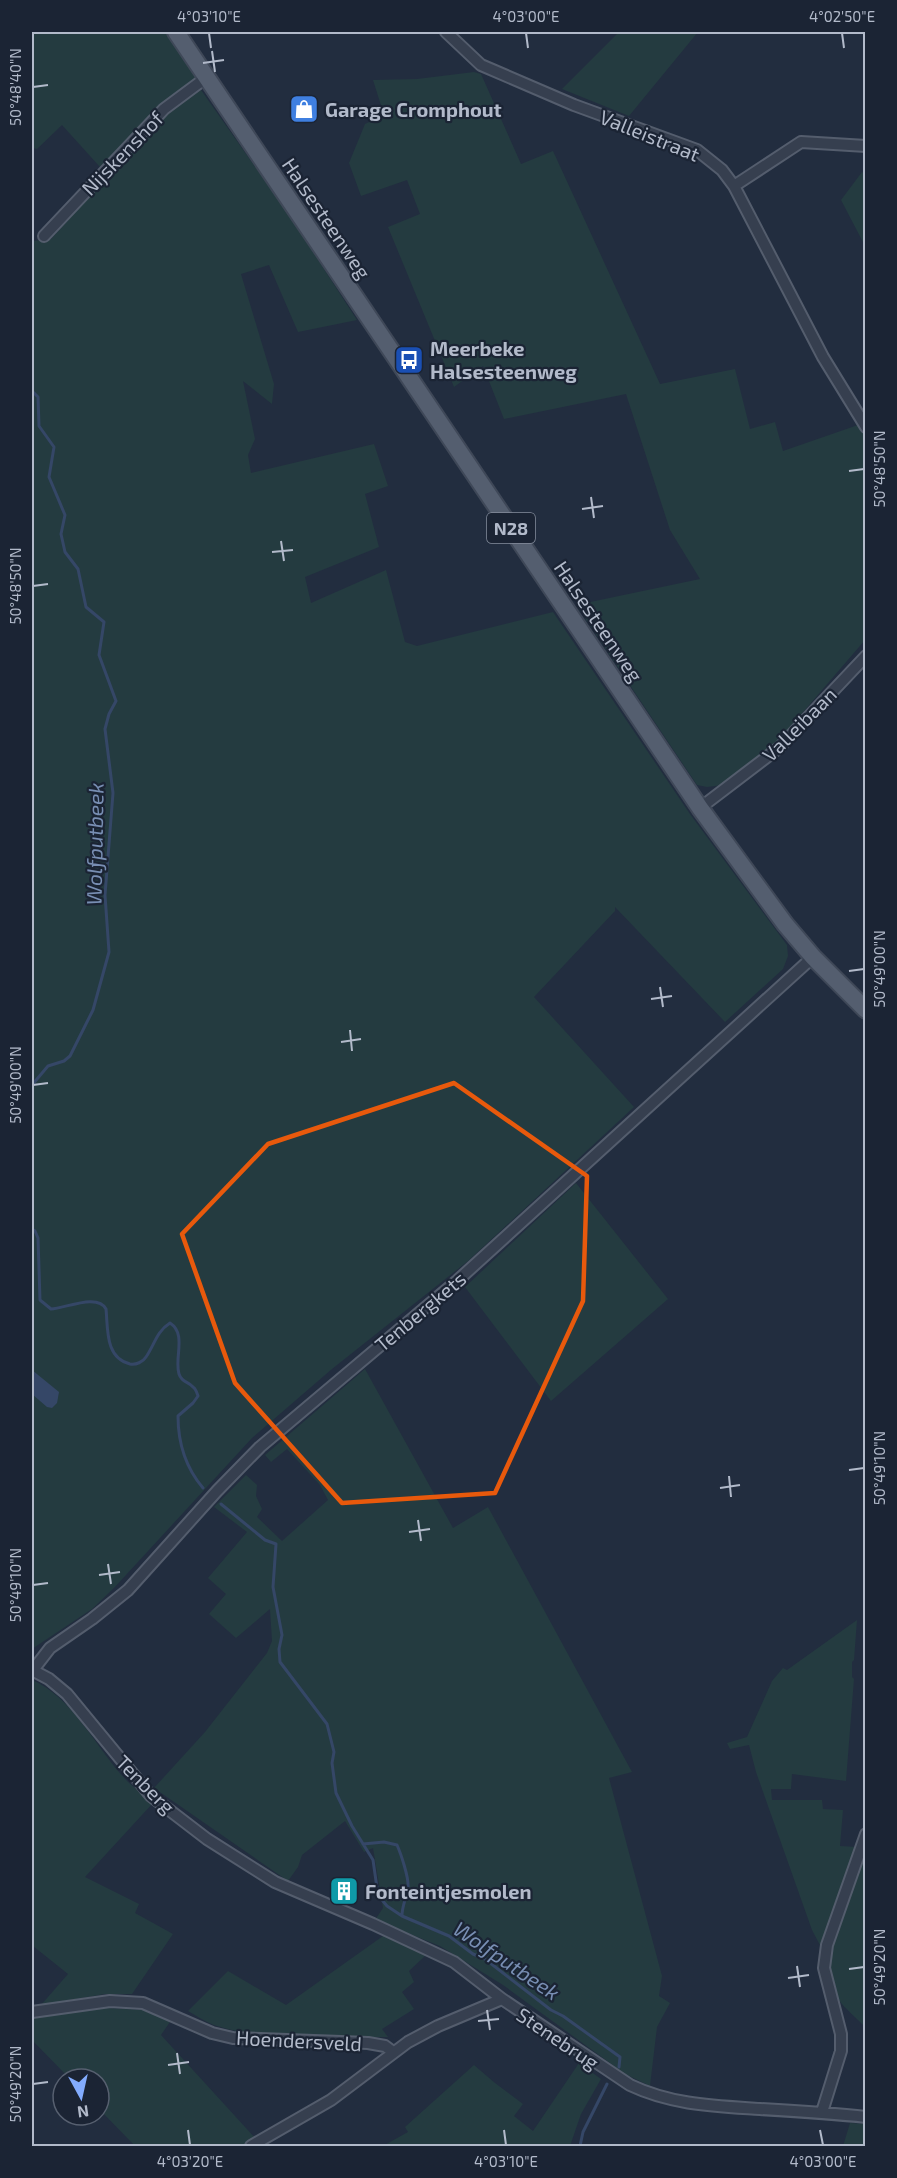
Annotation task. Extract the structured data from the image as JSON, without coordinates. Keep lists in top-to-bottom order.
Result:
{
  "streets": {
    "main road": ["Halsesteenweg", "N28"],
    "street": [
      "Valleistraat",
      "Nijskenshof",
      "Valleibaan",
      "Tenbergkets",
      "Tenberg",
      "Stenebrug",
      "Hoendersveld"
    ]
  },
  "crossings": [
    ["Nijskenshof", "Halsesteenweg"],
    ["Halsesteenweg", "Valleibaan"],
    ["Halsesteenweg", "Tenbergkets"],
    ["Tenbergkets", "Tenberg"],
    ["Tenberg", "Stenebrug"]
  ],
  "water": ["Wolfputbeek"],
  "places": {
    "shop": ["Garage Cromphout"],
    "bus stop": ["Meerbeke Halsesteenweg"],
    "building": ["Fonteintjesmolen"]
  },
  "north": "bottom",
  "coordinates": [
    "4°03'10\"E",
    "4°03'00\"E",
    "4°02'50\"E",
    "50°48'40\"N",
    "50°48'50\"N",
    "50°49'00\"N",
    "50°49'10\"N",
    "50°49'20\"N",
    "4°03'20\"E"
  ]
}
